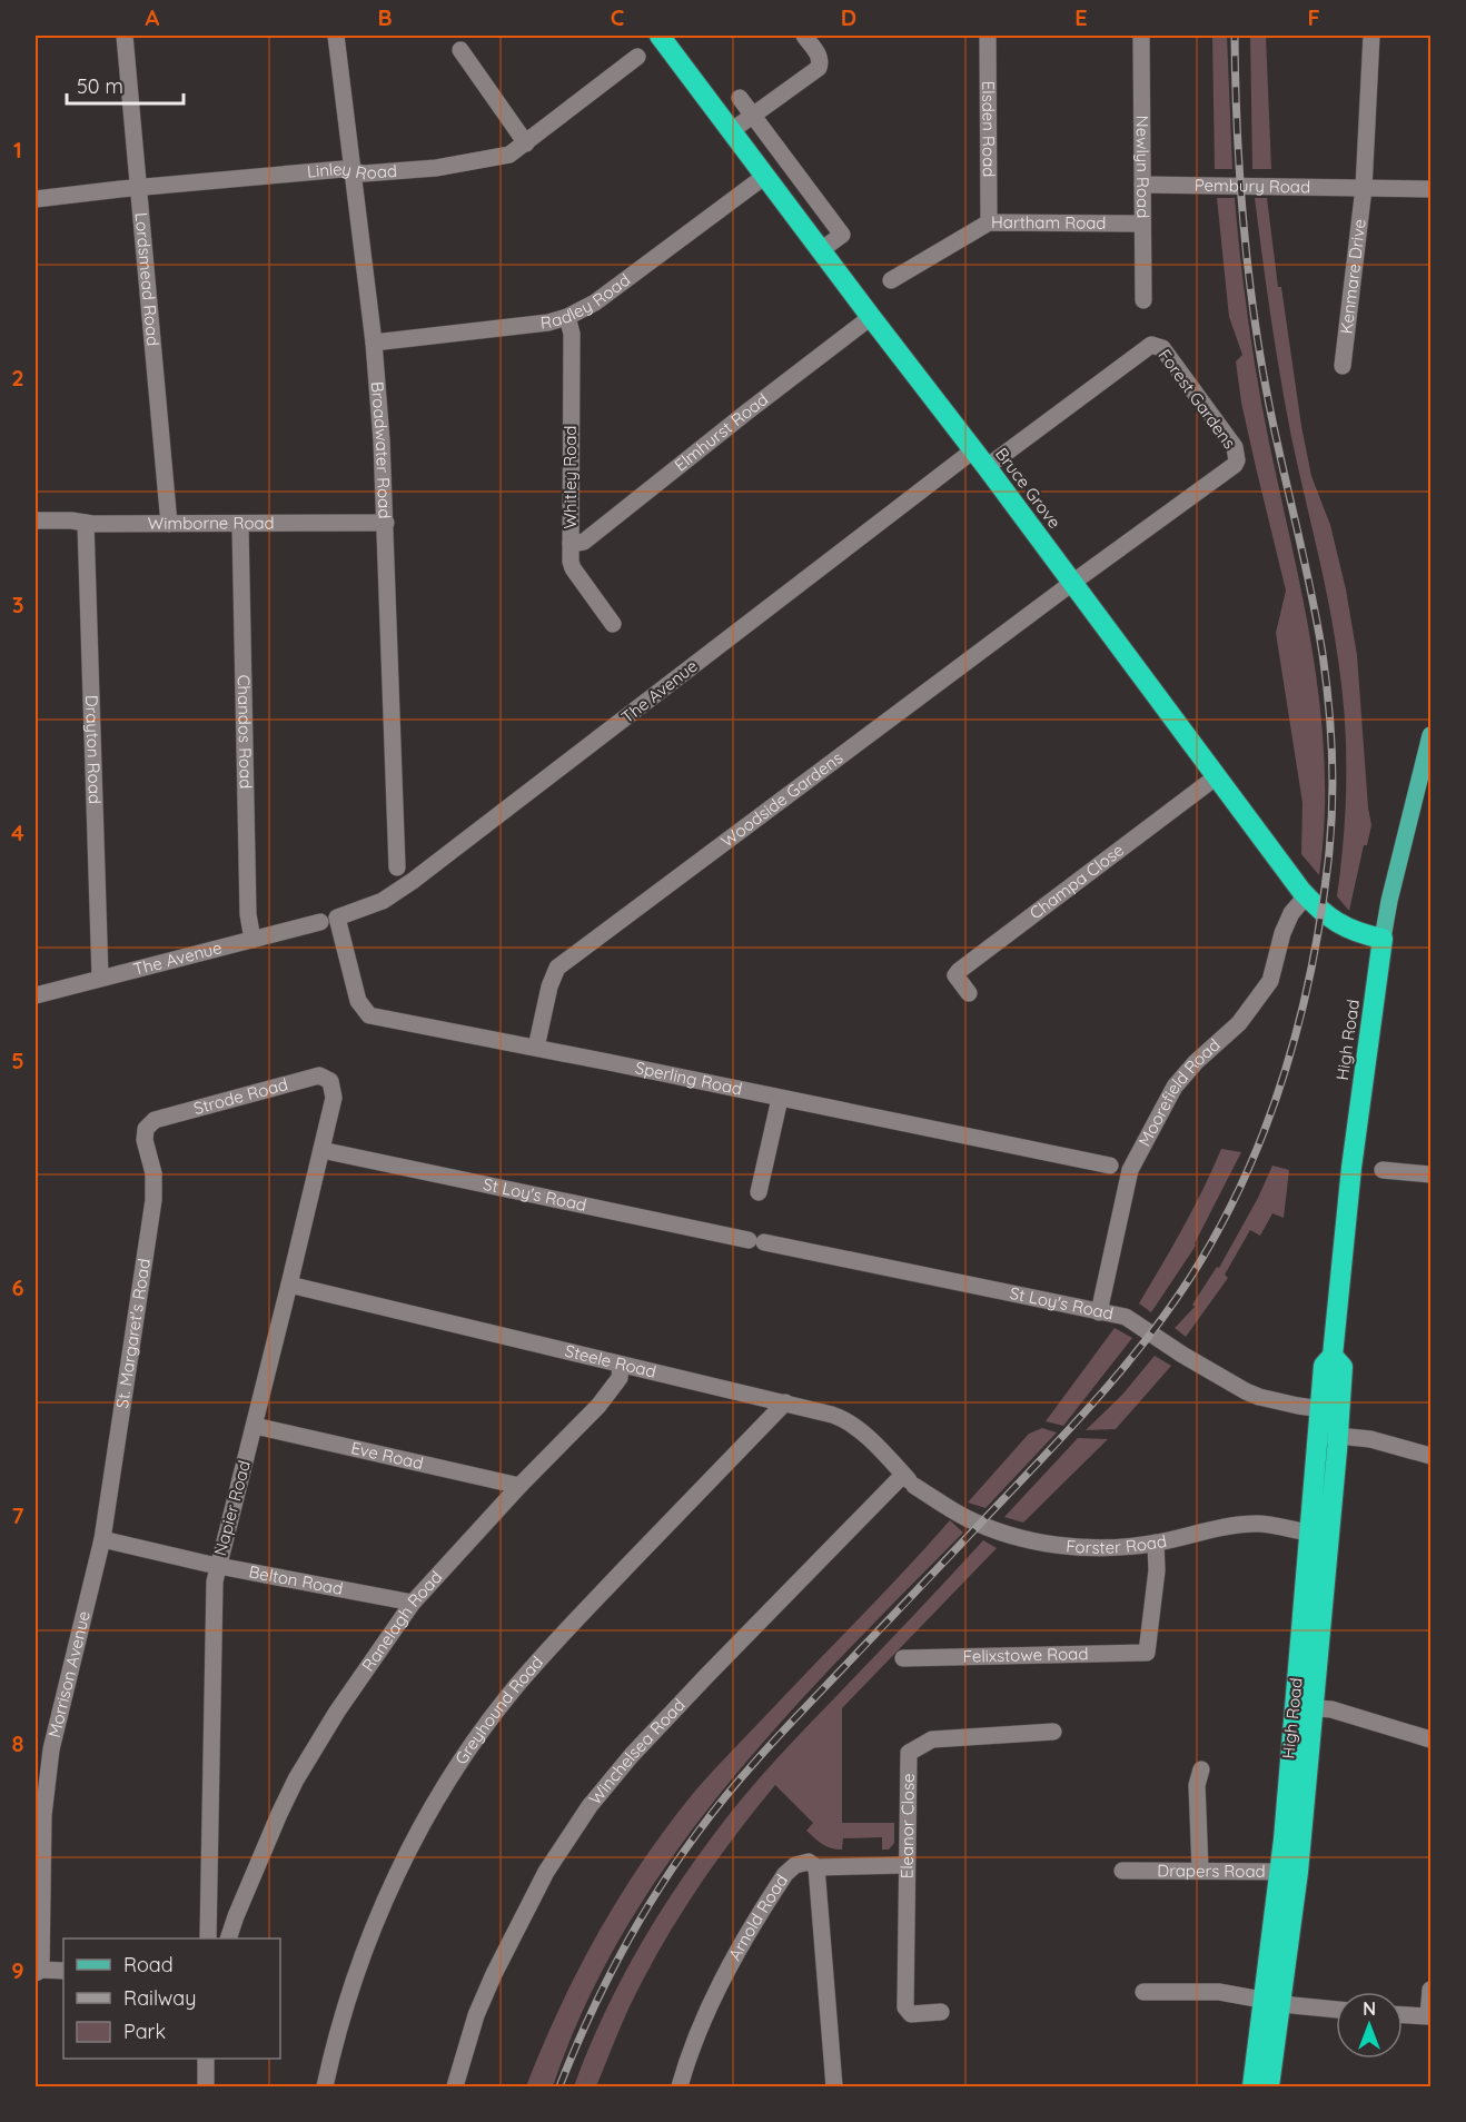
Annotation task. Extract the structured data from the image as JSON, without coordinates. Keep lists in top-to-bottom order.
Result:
{
  "streets": {
    "highway": ["Bruce Grove", "High Road"],
    "street": [
      "Elsden Road",
      "Newlyn Road",
      "Linley Road",
      "Pembury Road",
      "Hartham Road",
      "Kenmare Drive",
      "Lordsmead Road",
      "Radley Road",
      "Forest Gardens",
      "Elmhurst Road",
      "Broadwater Road",
      "Whitley Road",
      "Wimborne Road",
      "The Avenue",
      "Chandos Road",
      "Drayton Road",
      "Woodside Gardens",
      "Champa Close",
      "Sperling Road",
      "Moorefield Road",
      "Strode Road",
      "St Loy's Road",
      "St. Margaret's Road",
      "Steele Road",
      "Eve Road",
      "Napier Road",
      "Forster Road",
      "Belton Road",
      "Ranelagh Road",
      "Felixstowe Road",
      "Morrison Avenue",
      "Greyhound Road",
      "Winchelsea Road",
      "Eleanor Close",
      "Drapers Road",
      "Arnold Road"
    ]
  },
  "crossings": [
    ["Elsden Road", "Hartham Road"],
    ["Newlyn Road", "Pembury Road"],
    ["Newlyn Road", "Hartham Road"],
    ["Linley Road", "Lordsmead Road"],
    ["Linley Road", "Broadwater Road"],
    ["Pembury Road", "Kenmare Drive"],
    ["Lordsmead Road", "Wimborne Road"],
    ["Radley Road", "Broadwater Road"],
    ["Radley Road", "Whitley Road"],
    ["Radley Road", "Bruce Grove"],
    ["Forest Gardens", "Bruce Grove"],
    ["Forest Gardens", "Woodside Gardens"],
    ["Elmhurst Road", "Whitley Road"],
    ["Elmhurst Road", "Bruce Grove"],
    ["Broadwater Road", "Wimborne Road"],
    ["Bruce Grove", "The Avenue"],
    ["Bruce Grove", "Woodside Gardens"],
    ["Bruce Grove", "Champa Close"],
    ["Bruce Grove", "High Road"],
    ["Bruce Grove", "Moorefield Road"],
    ["Wimborne Road", "Chandos Road"],
    ["Wimborne Road", "Drayton Road"],
    ["The Avenue", "Chandos Road"],
    ["The Avenue", "Drayton Road"],
    ["The Avenue", "Sperling Road"],
    ["Woodside Gardens", "Sperling Road"],
    ["High Road", "St Loy's Road"],
    ["High Road", "Forster Road"],
    ["High Road", "Drapers Road"],
    ["Moorefield Road", "St Loy's Road"],
    ["Strode Road", "St. Margaret's Road"],
    ["Strode Road", "Napier Road"],
    ["St Loy's Road", "Napier Road"],
    ["St. Margaret's Road", "Belton Road"],
    ["St. Margaret's Road", "Morrison Avenue"],
    ["Steele Road", "Napier Road"],
    ["Steele Road", "Forster Road"],
    ["Steele Road", "Ranelagh Road"],
    ["Steele Road", "Greyhound Road"],
    ["Steele Road", "Winchelsea Road"],
    ["Eve Road", "Napier Road"],
    ["Eve Road", "Ranelagh Road"],
    ["Napier Road", "Belton Road"],
    ["Forster Road", "Felixstowe Road"],
    ["Forster Road", "Winchelsea Road"],
    ["Belton Road", "Ranelagh Road"],
    ["Belton Road", "Morrison Avenue"]
  ],
  "legend": ["Road", "Railway", "Park"],
  "scale_bar": "50 m",
  "north": "top",
  "grid": {
    "columns": [
      "A",
      "B",
      "C",
      "D",
      "E",
      "F"
    ],
    "rows": [
      "1",
      "2",
      "3",
      "4",
      "5",
      "6",
      "7",
      "8",
      "9"
    ]
  }
}
